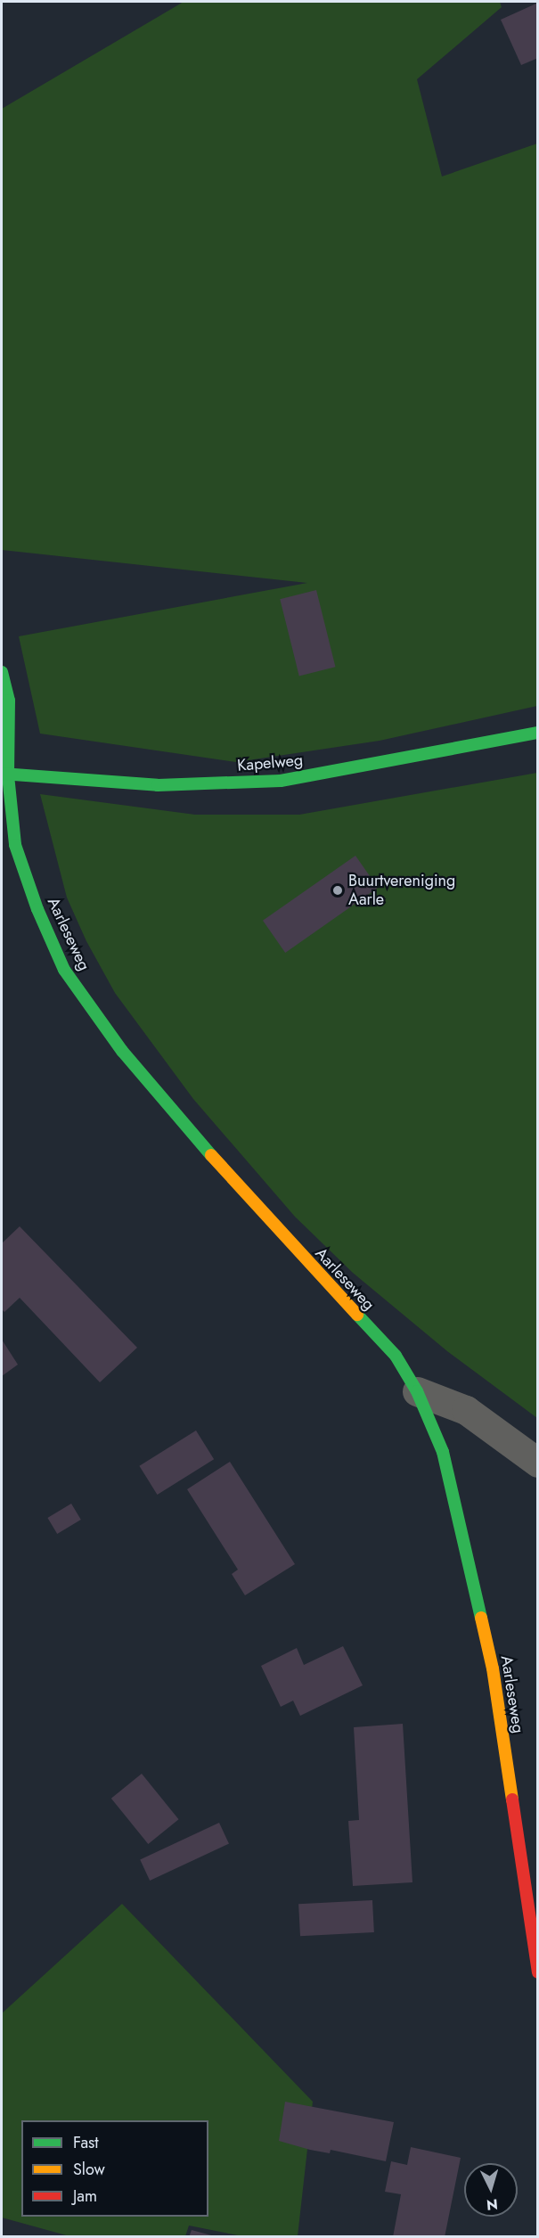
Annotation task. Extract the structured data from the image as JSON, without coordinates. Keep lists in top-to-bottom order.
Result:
{
  "streets": {
    "street": ["Kapelweg", "Aarleseweg"]
  },
  "crossings": [
    ["Kapelweg", "Aarleseweg"]
  ],
  "places": ["Buurtvereniging Aarle"],
  "legend": ["Fast", "Slow", "Jam"],
  "north": "bottom"
}
